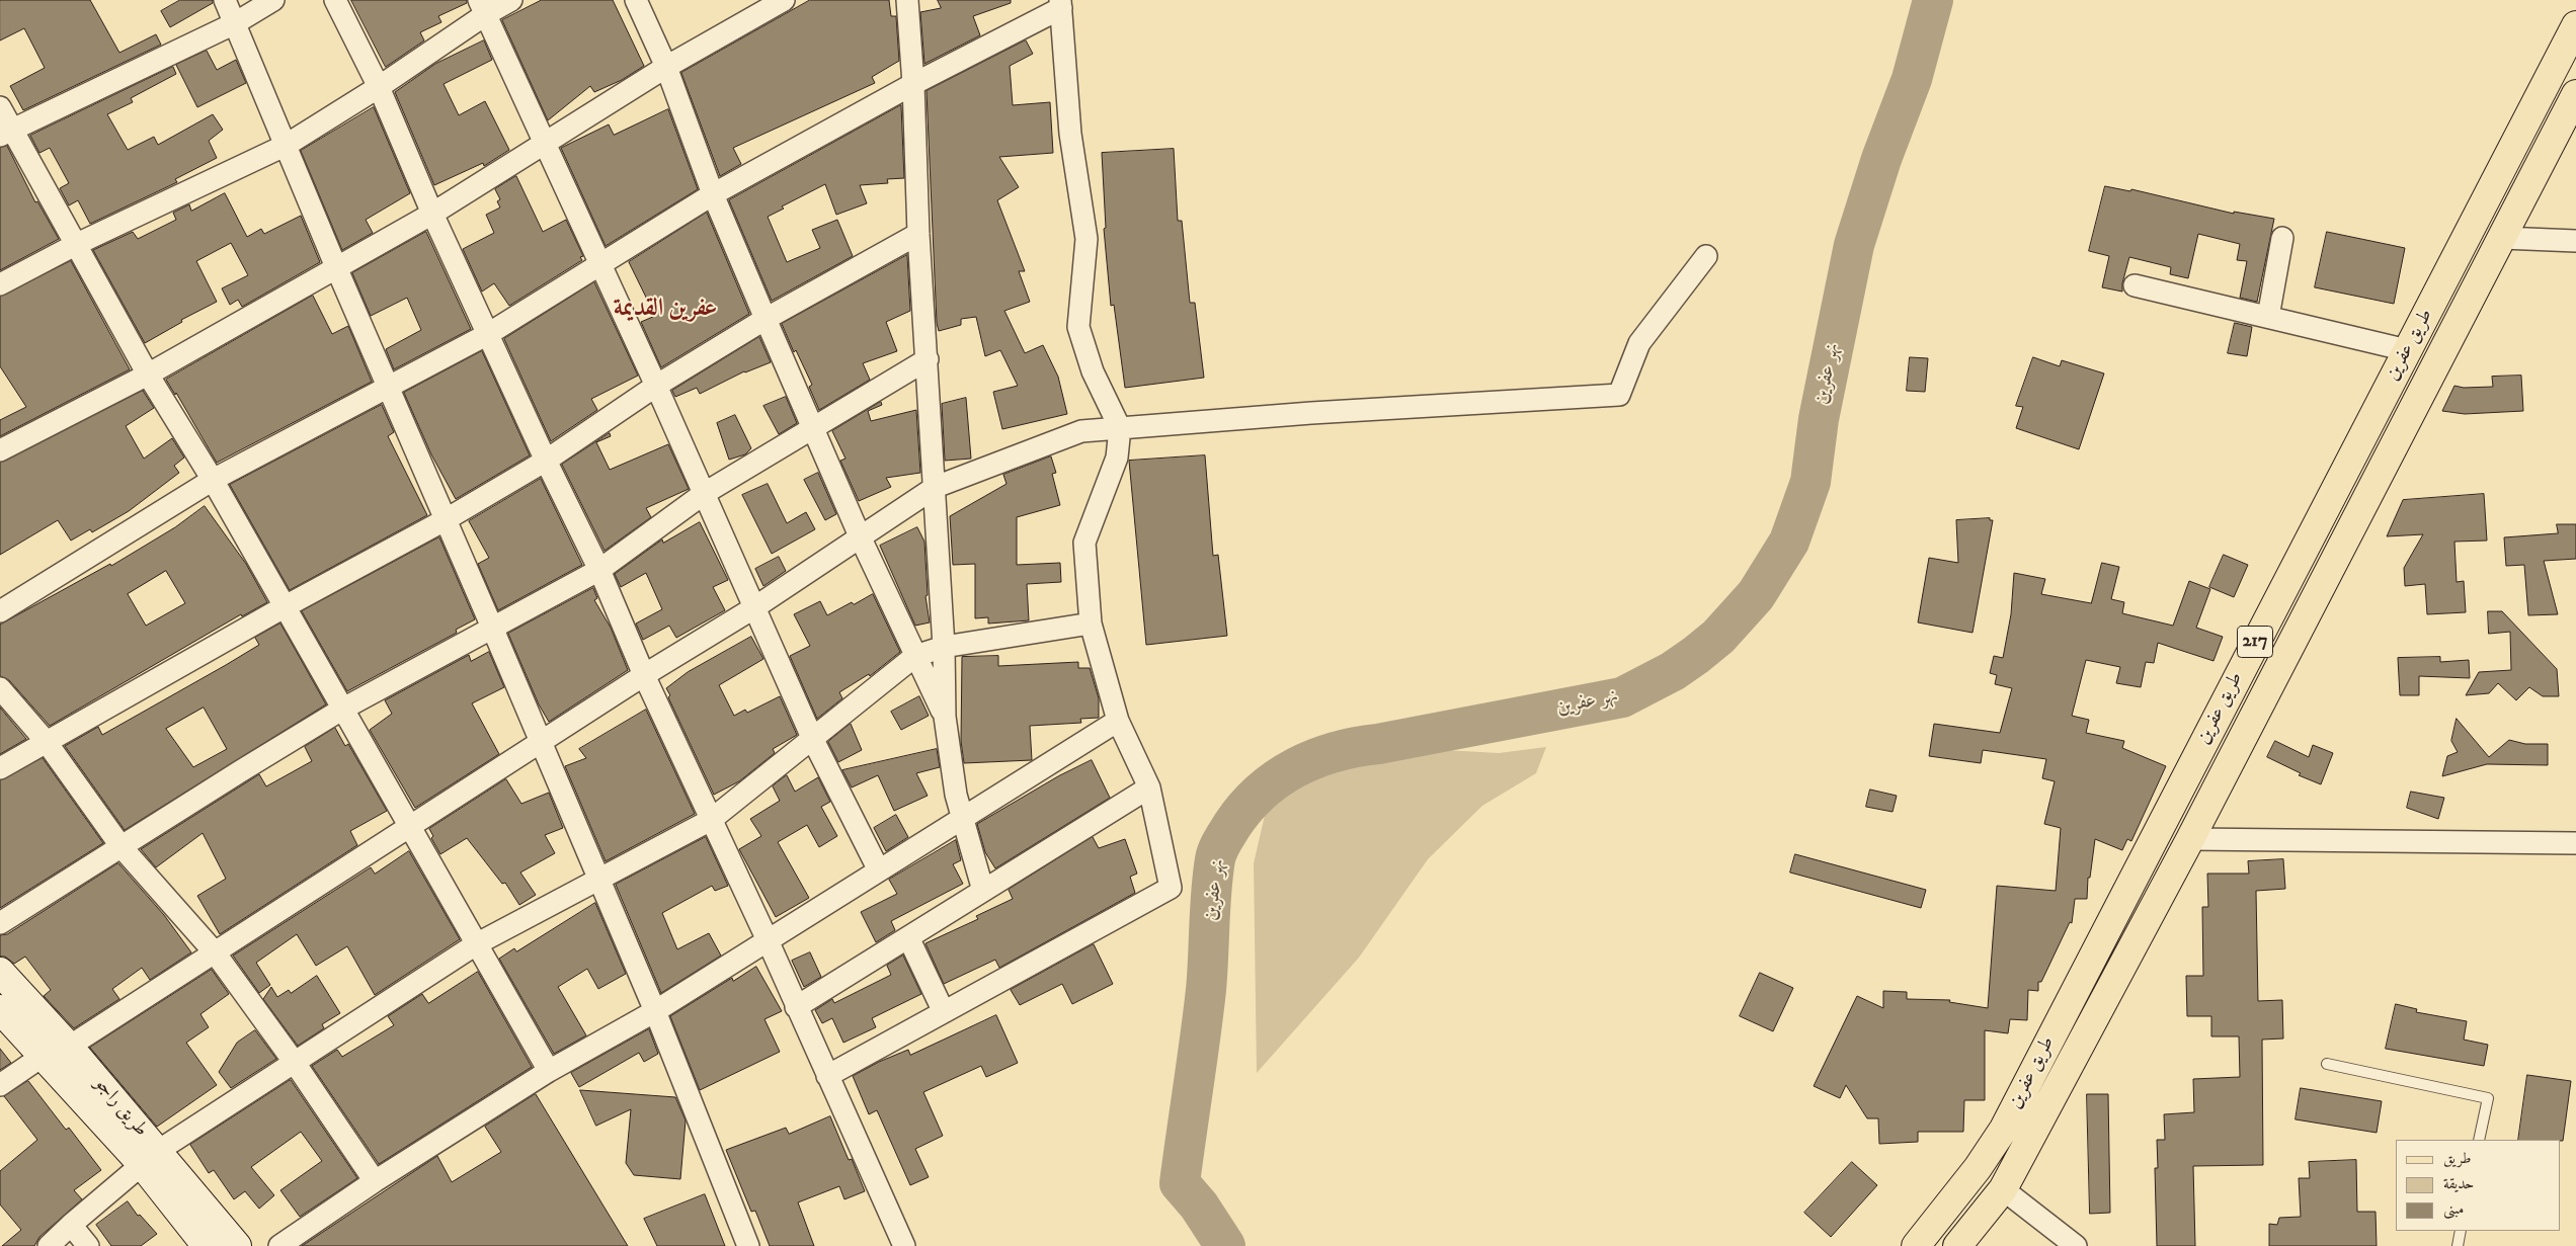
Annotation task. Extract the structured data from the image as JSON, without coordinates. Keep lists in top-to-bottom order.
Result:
{
  "streets": {
    "main road": ["طريق عفرين", "217", "طريق راجو"]
  },
  "districts": ["عفرين القديمة"],
  "water": ["نهر عفرين"],
  "legend": ["طريق", "حديقة", "مبنى"]
}
